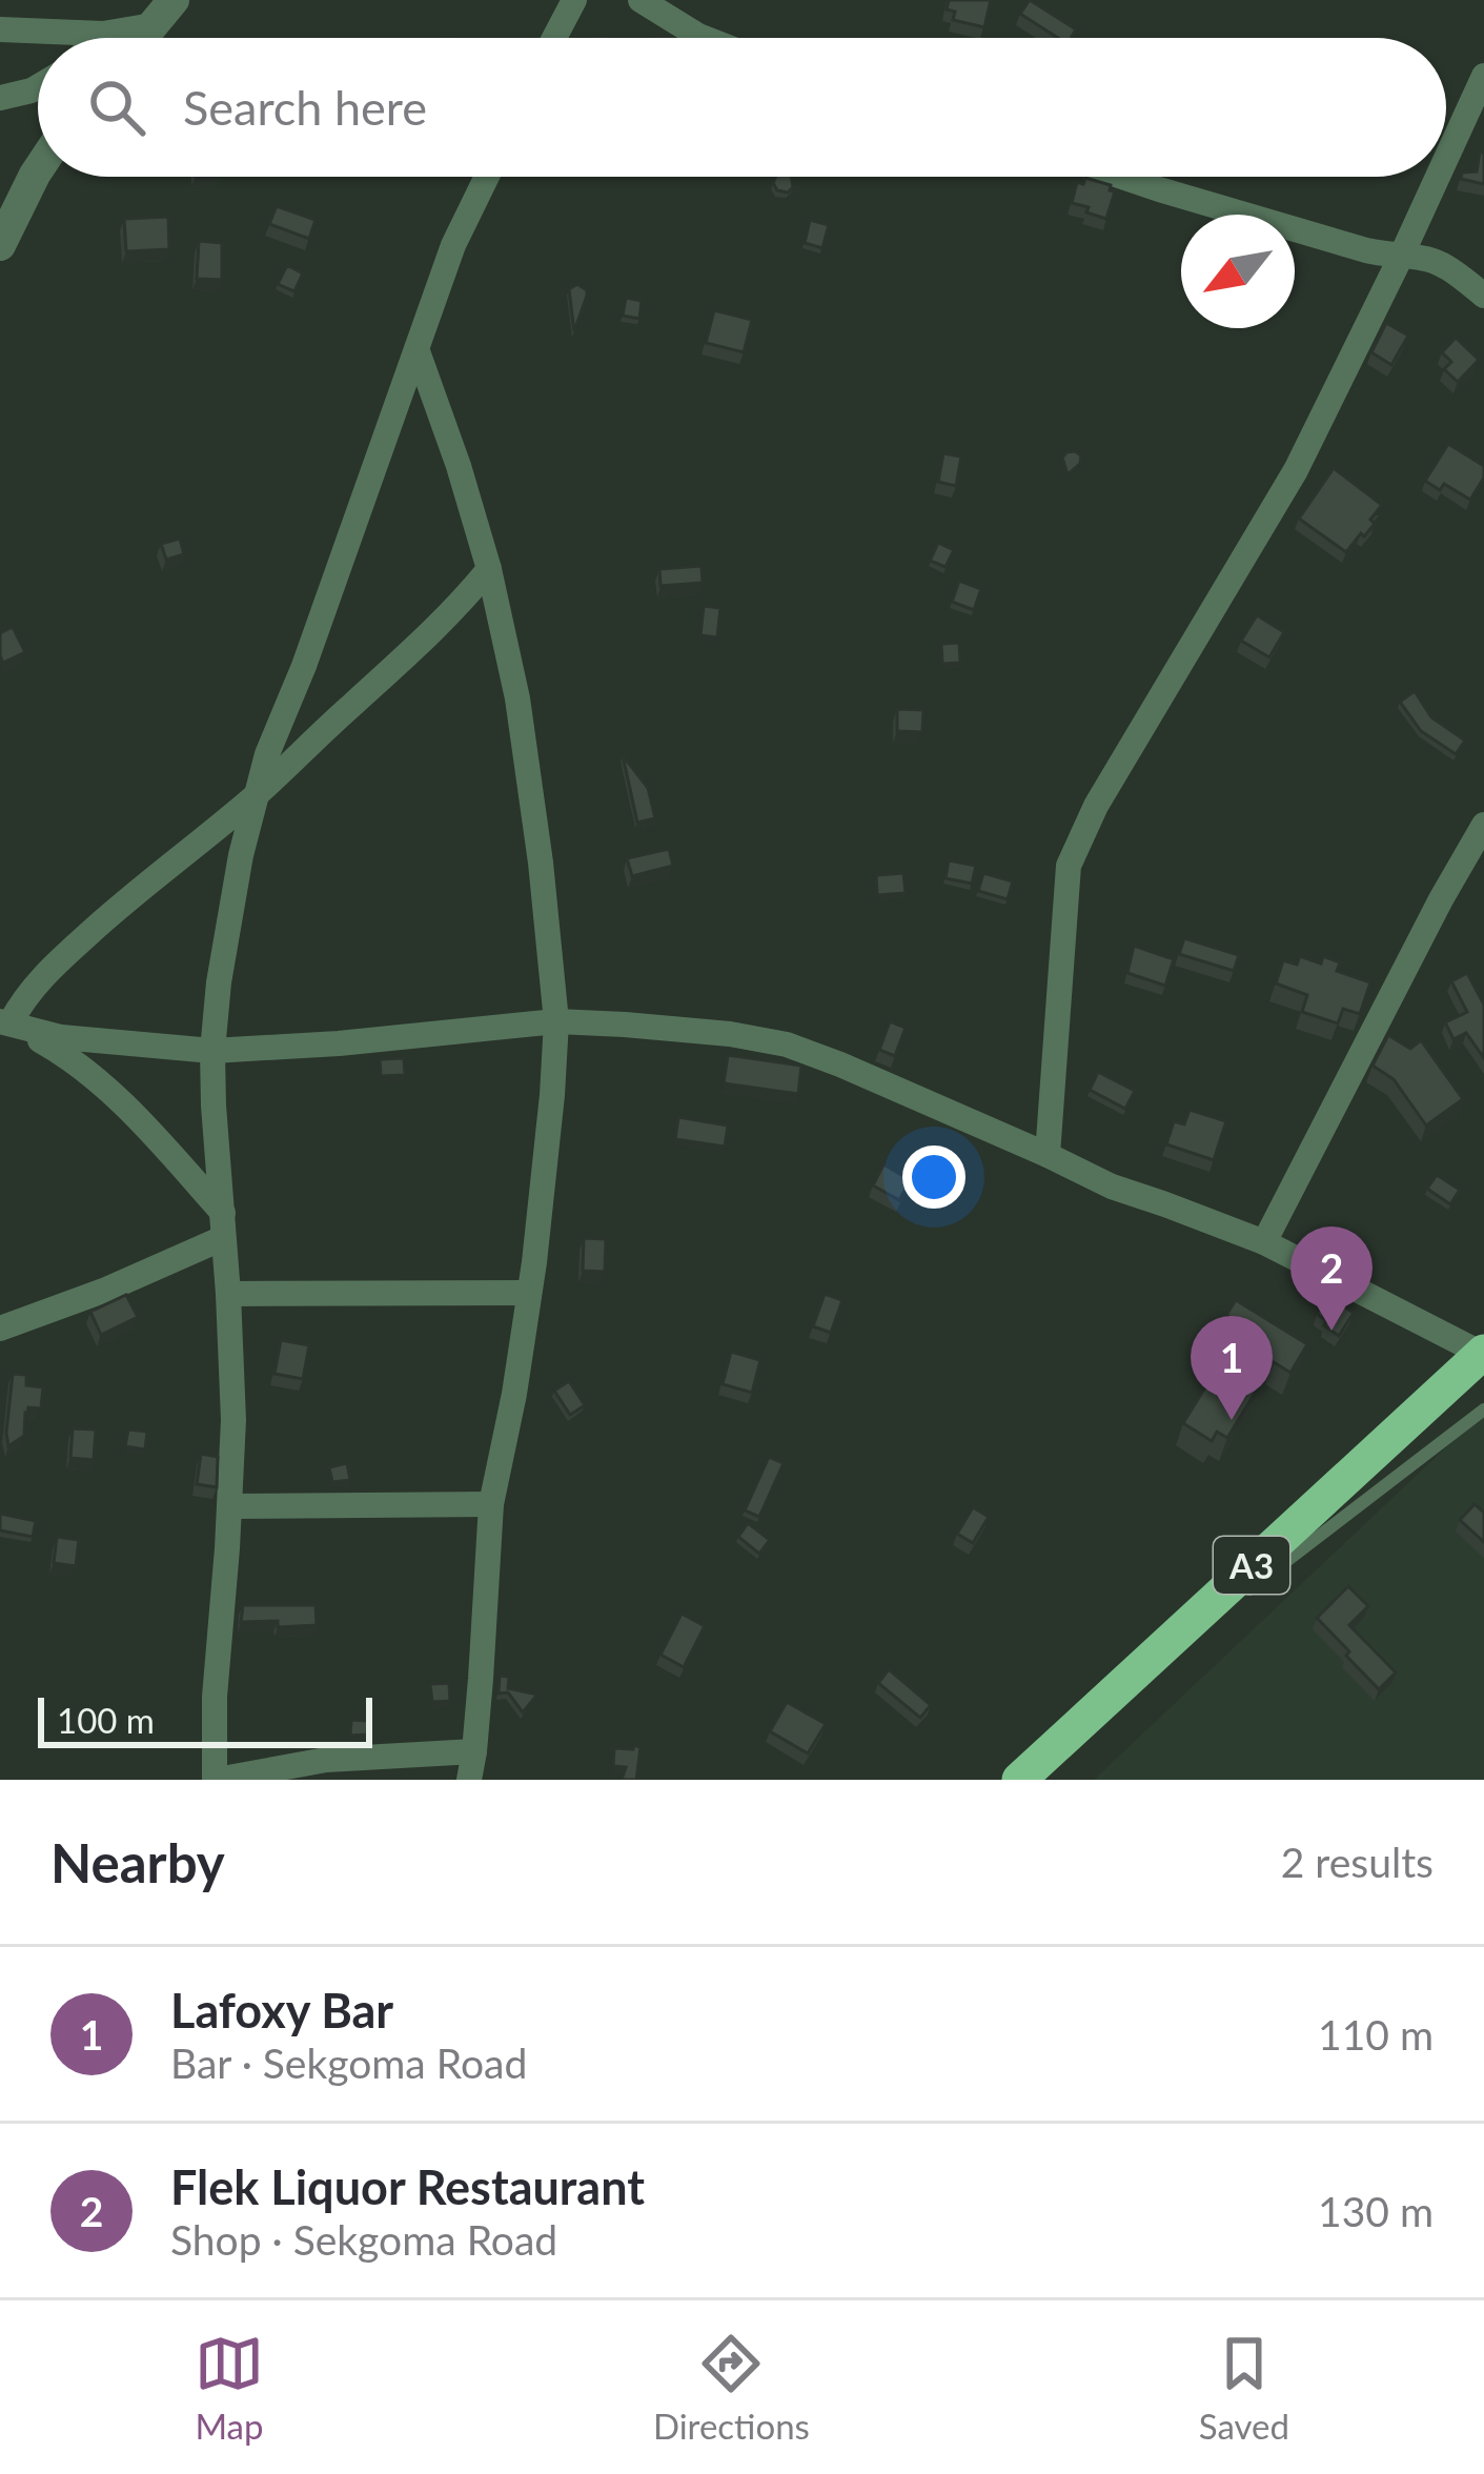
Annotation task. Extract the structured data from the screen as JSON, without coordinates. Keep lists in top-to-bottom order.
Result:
{
  "streets": {
    "highway": ["A3"]
  },
  "scale_bar": "100 m",
  "north": "bottom left",
  "page": {
    "search": "Search here",
    "pins": ["2", "1"],
    "scale": "100 m",
    "heading": ["Nearby", "2 results"],
    "list": [
      {
        "mark": "1",
        "name": "Lafoxy Bar",
        "note": "Bar · Sekgoma Road",
        "value": "110 m"
      },
      {
        "mark": "2",
        "name": "Flek Liquor Restaurant",
        "note": "Shop · Sekgoma Road",
        "value": "130 m"
      }
    ],
    "nav": ["Map", "Directions", "Saved"]
  }
}
